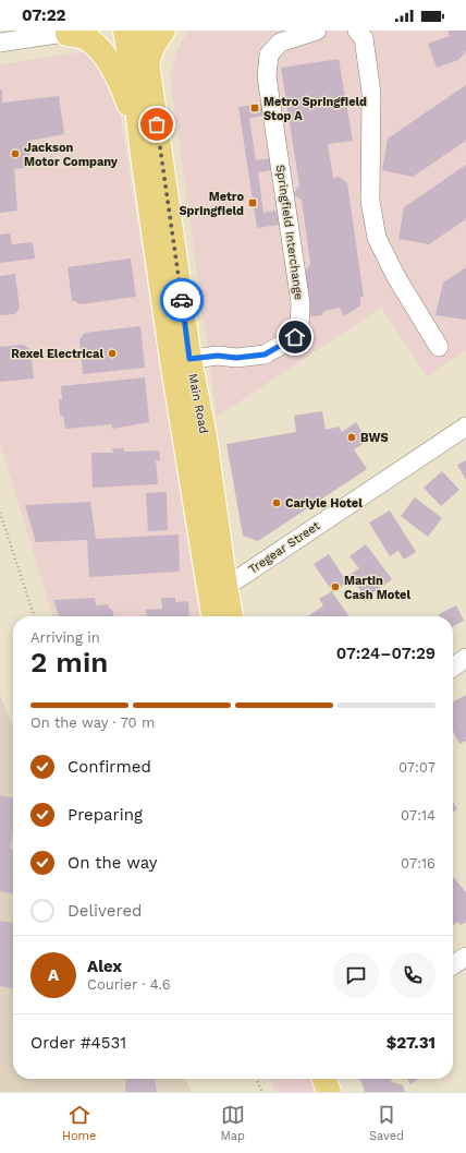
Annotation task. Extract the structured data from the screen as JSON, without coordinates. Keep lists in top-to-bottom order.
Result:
{
  "streets": {
    "main road": ["Main Road"],
    "street": ["Springfield Interchange", "Tregear Street"]
  },
  "crossings": [
    ["Springfield Interchange", "Main Road"],
    ["Main Road", "Tregear Street"]
  ],
  "places": {
    "transit": ["Metro Springfield Stop A", "Metro Springfield"],
    "other": [
      "Jackson Motor Company",
      "Rexel Electrical",
      "BWS",
      "Carlyle Hotel",
      "Martin Cash Motel"
    ]
  },
  "page": {
    "status": "07:22",
    "heading": ["2 min", "Arriving in", "07:24–07:29"],
    "panel": [
      "Alex",
      "Courier · 4.6",
      "Order #4531",
      "$27.31"
    ],
    "bar": "On the way · 70 m",
    "list": [
      ["Confirmed", "07:07"],
      ["Preparing", "07:14"],
      ["On the way", "07:16"],
      "Delivered"
    ],
    "round": "A",
    "tabs": ["Home", "Map", "Saved"]
  }
}
